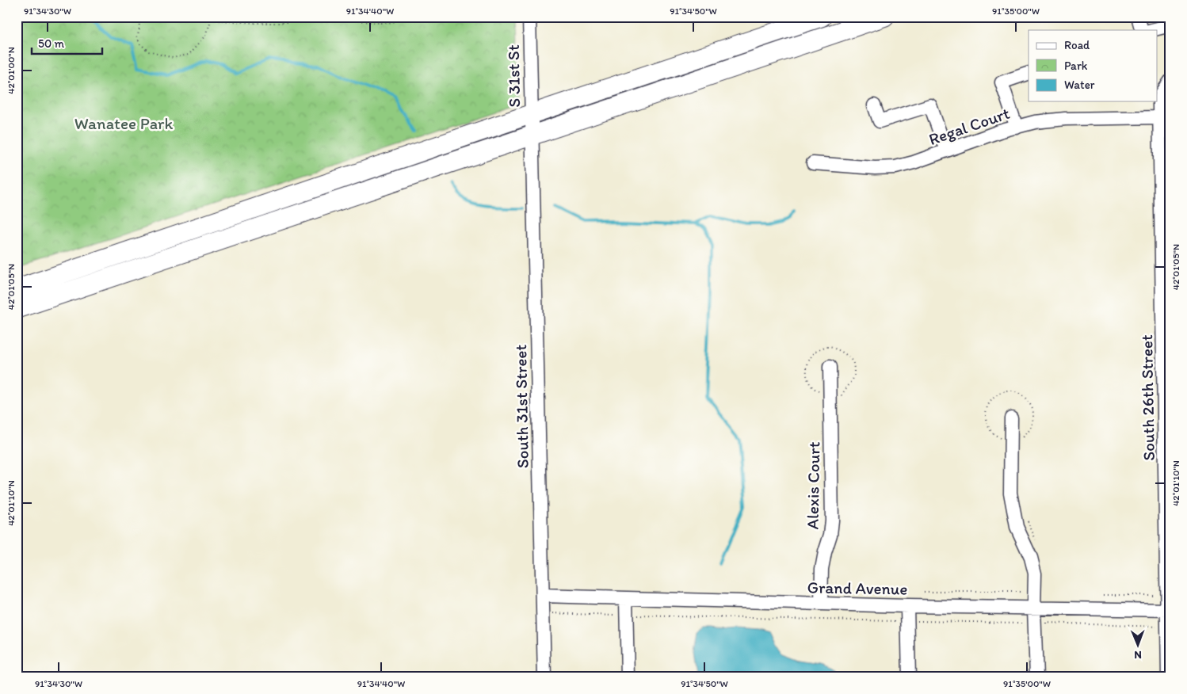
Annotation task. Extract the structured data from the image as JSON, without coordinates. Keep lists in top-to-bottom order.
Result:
{
  "streets": {
    "street": [
      "S 31st St",
      "Regal Court",
      "South 26th Street",
      "South 31st Street",
      "Alexis Court",
      "Grand Avenue"
    ]
  },
  "crossings": [
    ["S 31st St", "South 31st Street"],
    ["Regal Court", "South 26th Street"],
    ["South 26th Street", "Grand Avenue"],
    ["South 31st Street", "Grand Avenue"],
    ["Alexis Court", "Grand Avenue"]
  ],
  "parks": ["Wanatee Park"],
  "legend": ["Road", "Park", "Water"],
  "scale_bar": "50 m",
  "north": "bottom",
  "coordinates": [
    "91°34'30\"W",
    "91°34'40\"W",
    "91°34'50\"W",
    "91°35'00\"W",
    "42°01'00\"N",
    "42°01'05\"N",
    "42°01'10\"N"
  ]
}
